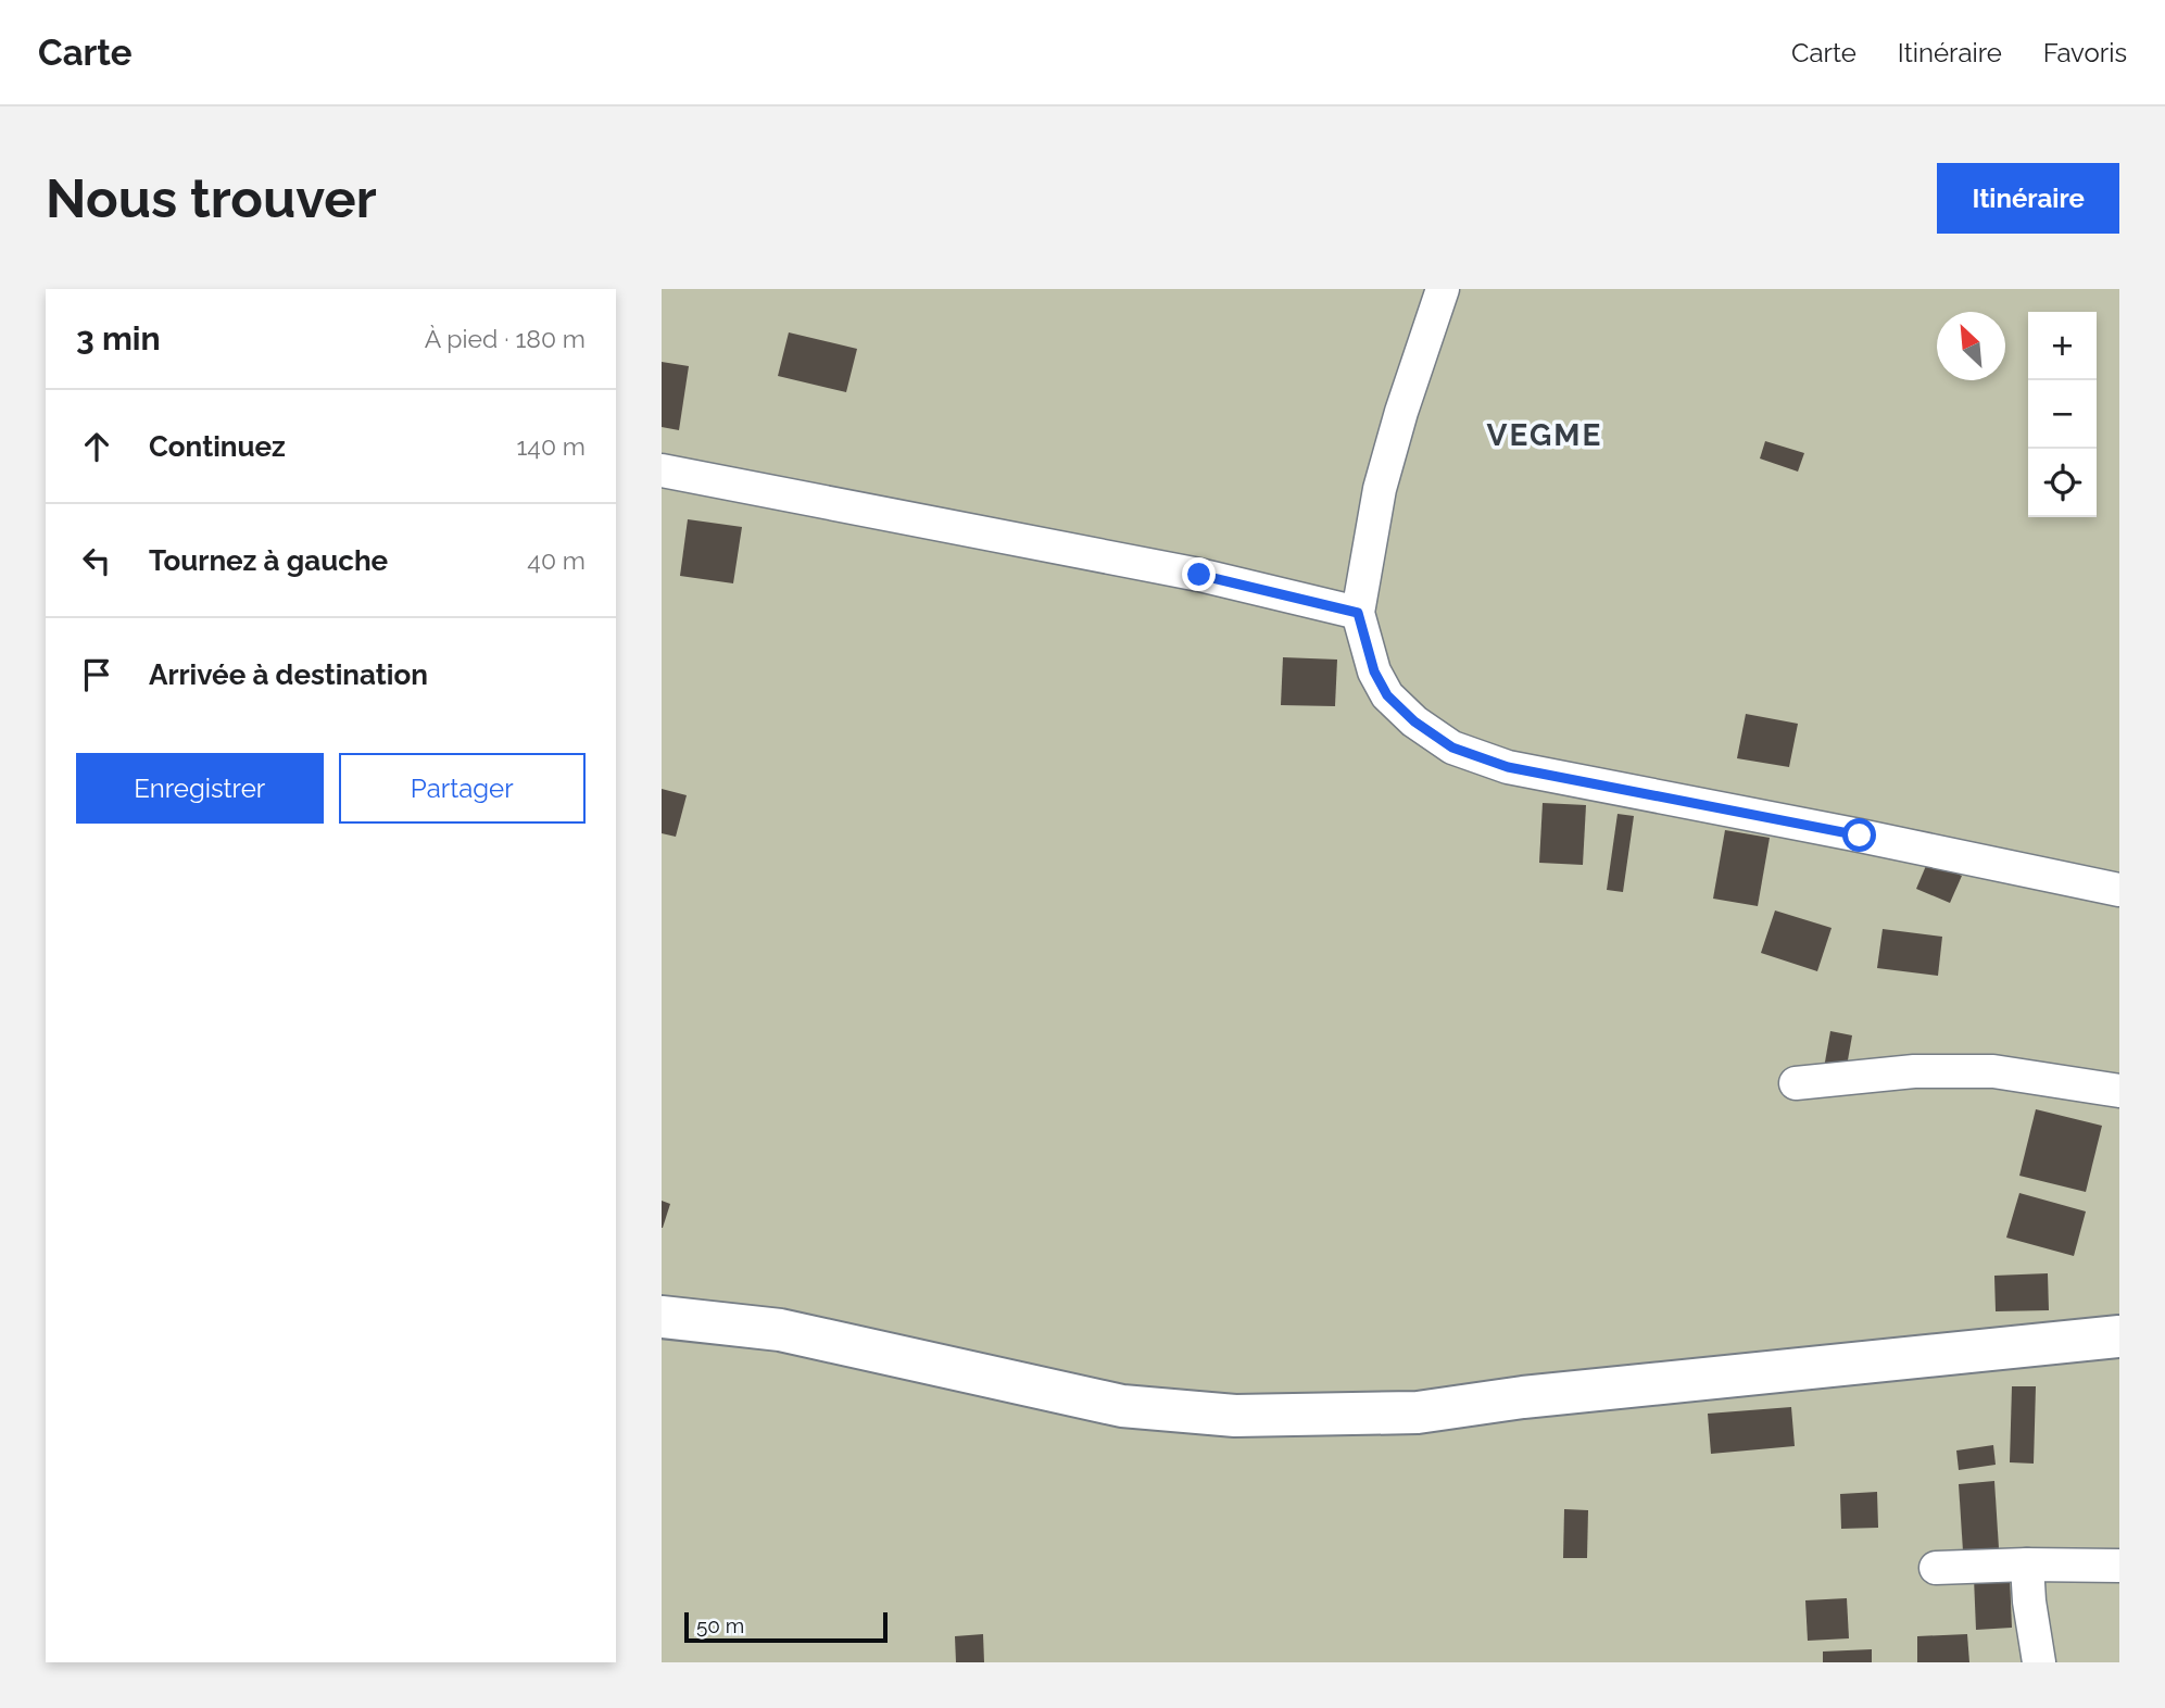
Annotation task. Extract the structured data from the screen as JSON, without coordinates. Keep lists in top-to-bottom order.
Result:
{
  "districts": ["VEGME"],
  "scale_bar": "50 m",
  "north": "top left",
  "page": {
    "header": "Carte",
    "nav": ["Carte", "Itinéraire", "Favoris"],
    "buttons": [
      "Itinéraire",
      ["Enregistrer", "Partager"]
    ],
    "title": "Nous trouver",
    "heading": ["3 min", "À pied · 180 m"],
    "map_buttons": ["+", "−"],
    "list": [
      ["Continuez", "140 m"],
      ["Tournez à gauche", "40 m"],
      "Arrivée à destination"
    ],
    "scale": "50 m"
  }
}
